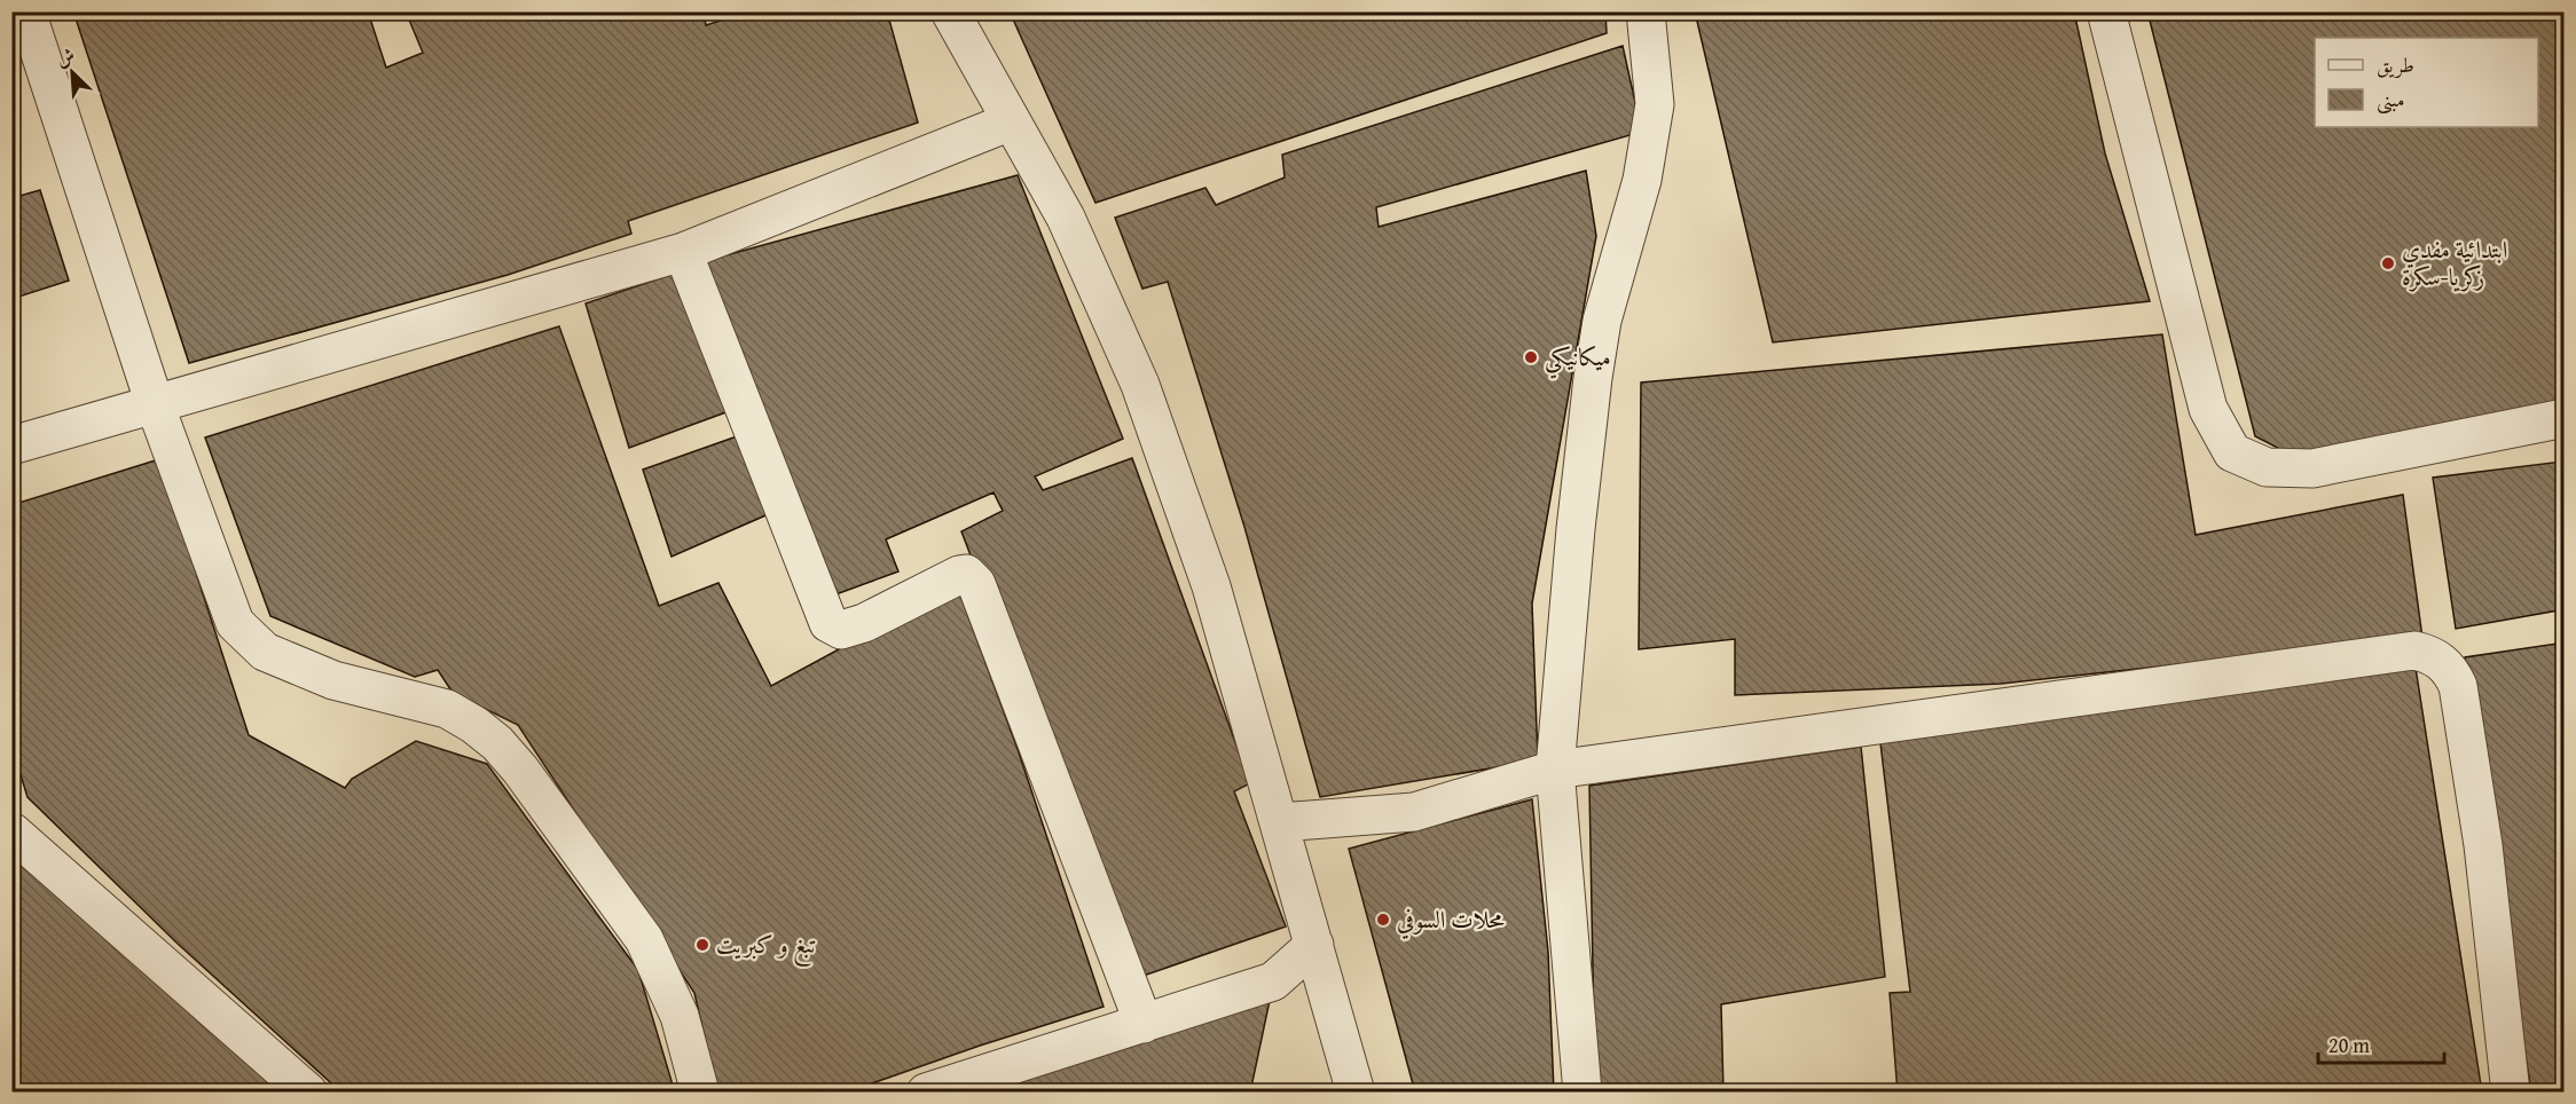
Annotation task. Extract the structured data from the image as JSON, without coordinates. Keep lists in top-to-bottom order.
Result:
{
  "places": [
    "ابتدائية مفدي زكريا-سكرة",
    "ميكانيكي",
    "محلات السوفي",
    "تبغ و كبريت"
  ],
  "legend": ["طريق", "مبنى"],
  "scale_bar": "20 m",
  "north": "top left"
}
